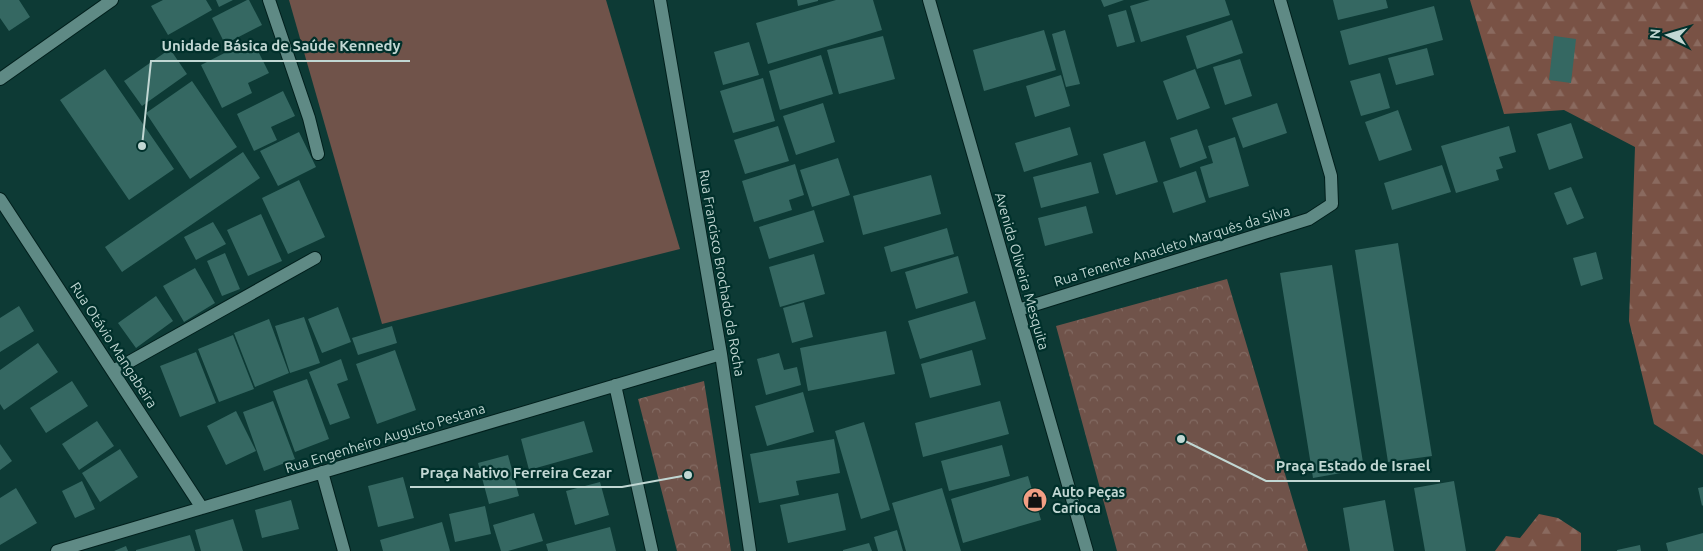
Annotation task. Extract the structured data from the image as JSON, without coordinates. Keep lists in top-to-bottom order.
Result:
{
  "streets": {
    "street": [
      "Rua Tenente Anacleto Marquês da Silva",
      "Avenida Oliveira Mesquita",
      "Rua Francisco Brochado da Rocha",
      "Rua Otávio Mangabeira",
      "Rua Engenheiro Augusto Pestana"
    ]
  },
  "crossings": [
    ["Rua Tenente Anacleto Marquês da Silva", "Avenida Oliveira Mesquita"],
    ["Rua Francisco Brochado da Rocha", "Rua Engenheiro Augusto Pestana"],
    ["Rua Otávio Mangabeira", "Rua Engenheiro Augusto Pestana"]
  ],
  "places": {
    "other": ["Unidade Básica de Saúde Kennedy", "Praça Estado de Israel", "Praça Nativo Ferreira Cezar"],
    "shop": ["Auto Peças Carioca"]
  },
  "north": "left"
}
